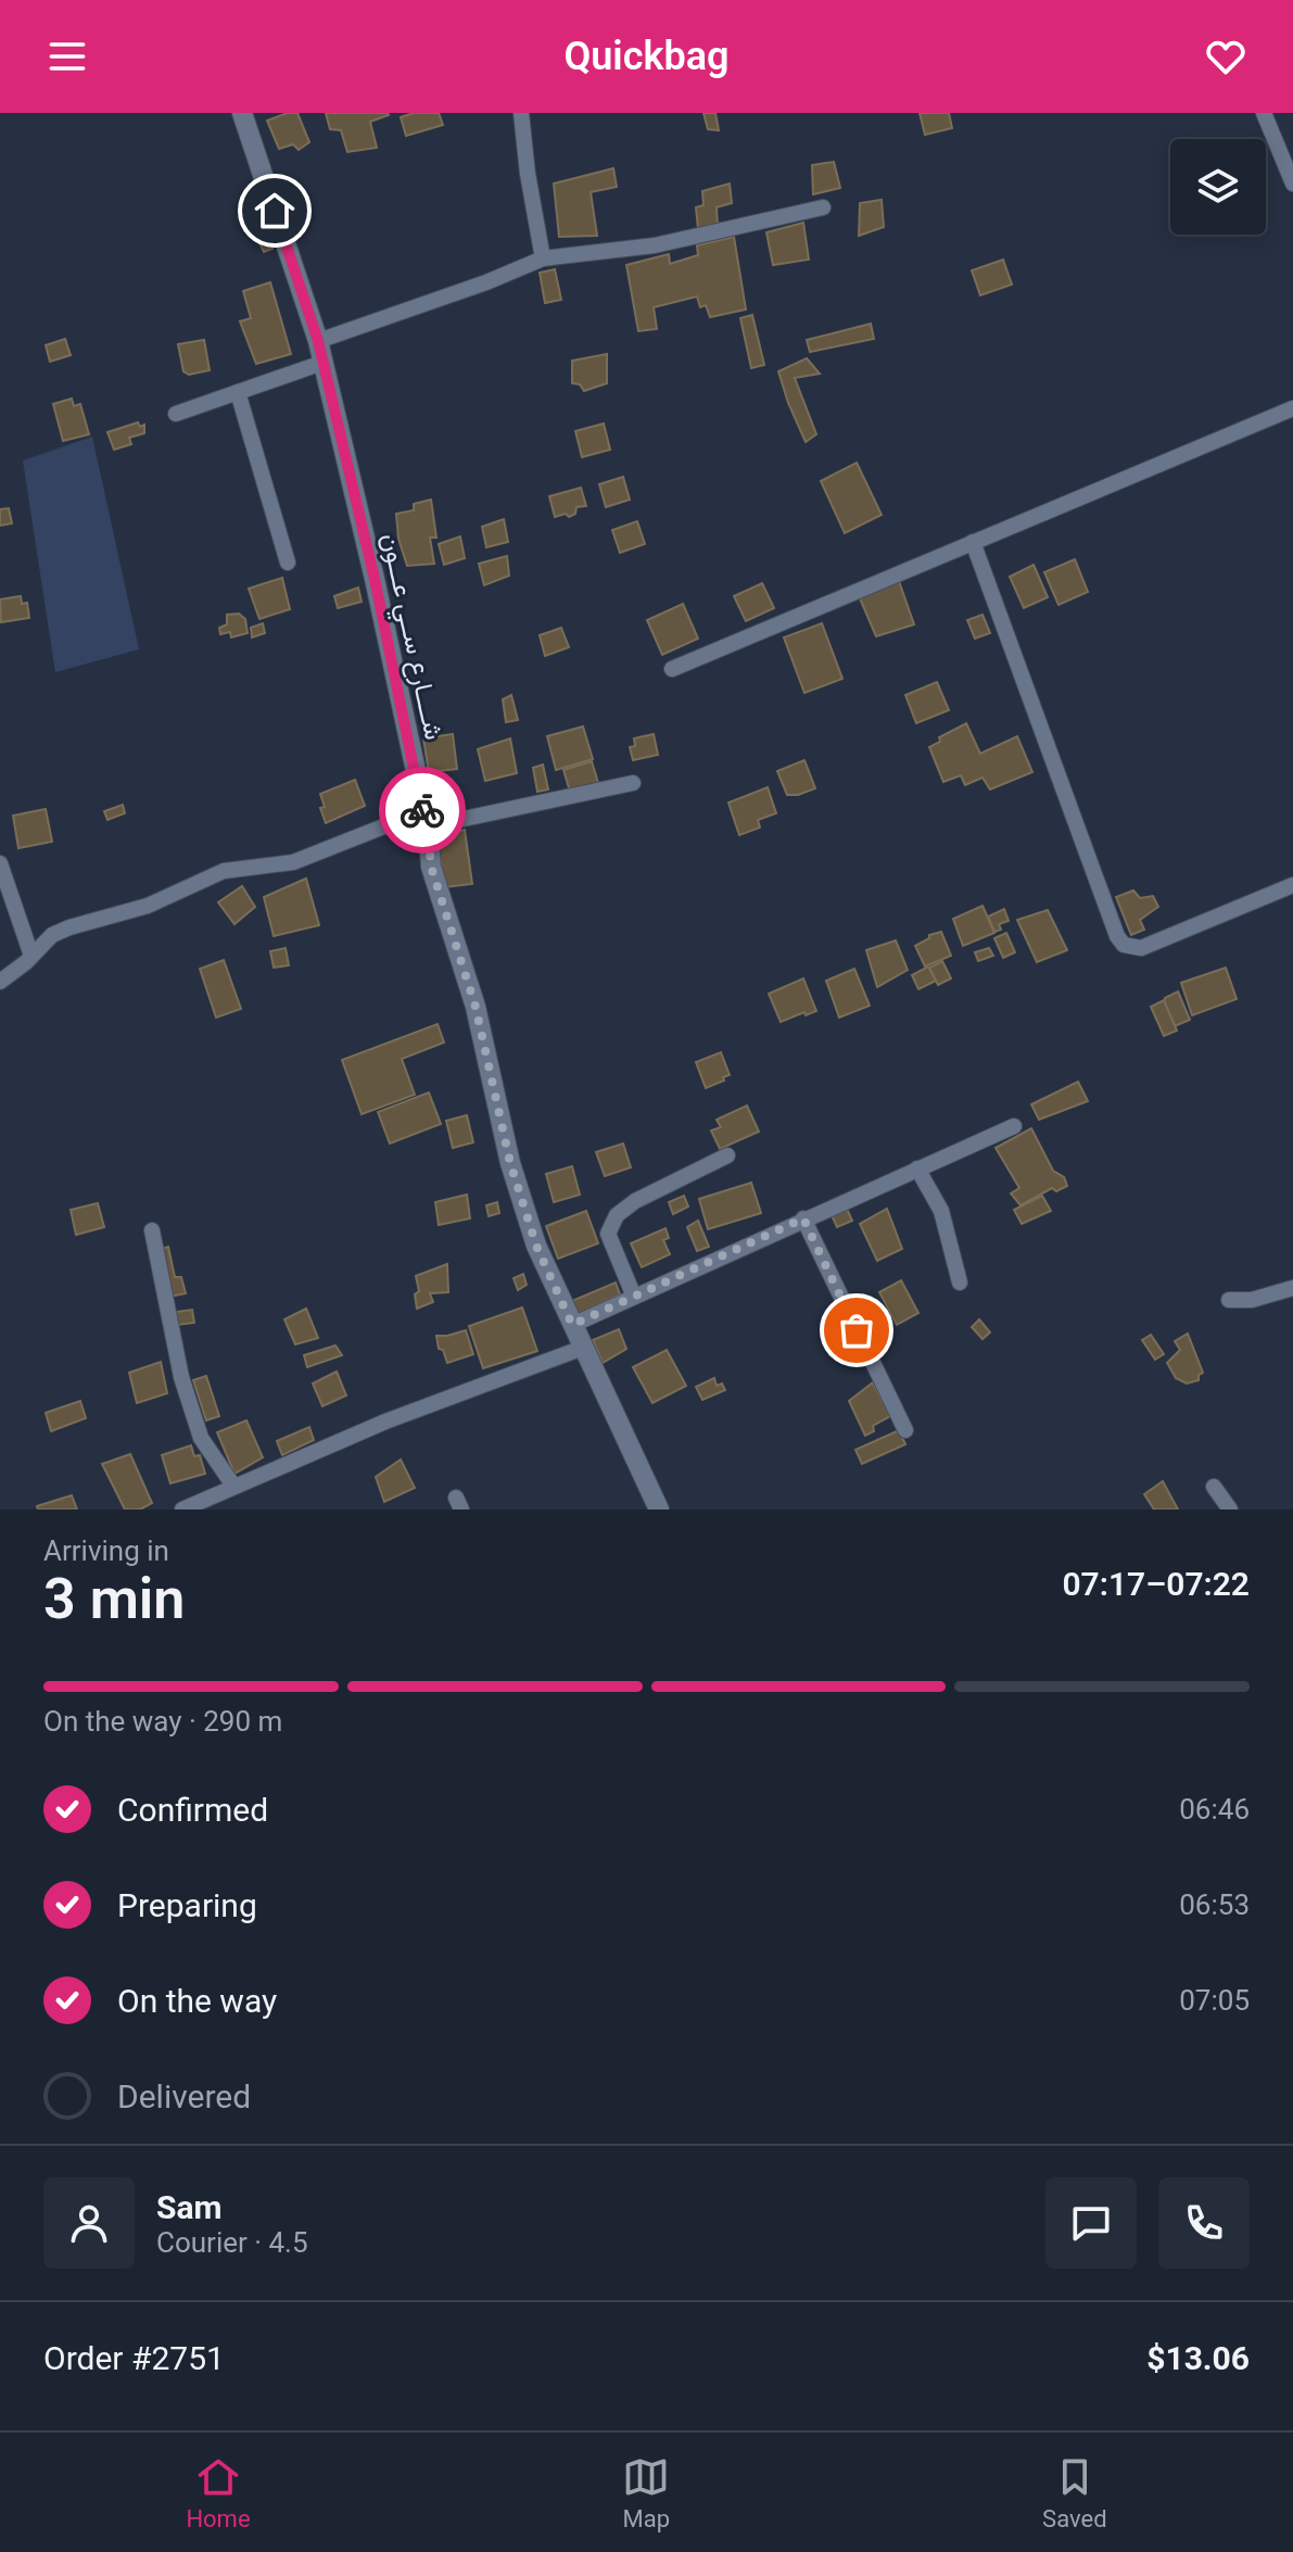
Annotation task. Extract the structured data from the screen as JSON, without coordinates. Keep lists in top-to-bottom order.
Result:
{
  "streets": {
    "street": ["شــــارع ســي عـــون"]
  },
  "page": {
    "header": "Quickbag",
    "heading": ["3 min", "Arriving in", "07:17–07:22"],
    "panel": [
      "Sam",
      "Courier · 4.5",
      "Order #2751",
      "$13.06"
    ],
    "bar": "On the way · 290 m",
    "list": [
      ["Confirmed", "06:46"],
      ["Preparing", "06:53"],
      ["On the way", "07:05"],
      "Delivered"
    ],
    "tabs": ["Home", "Map", "Saved"]
  }
}
